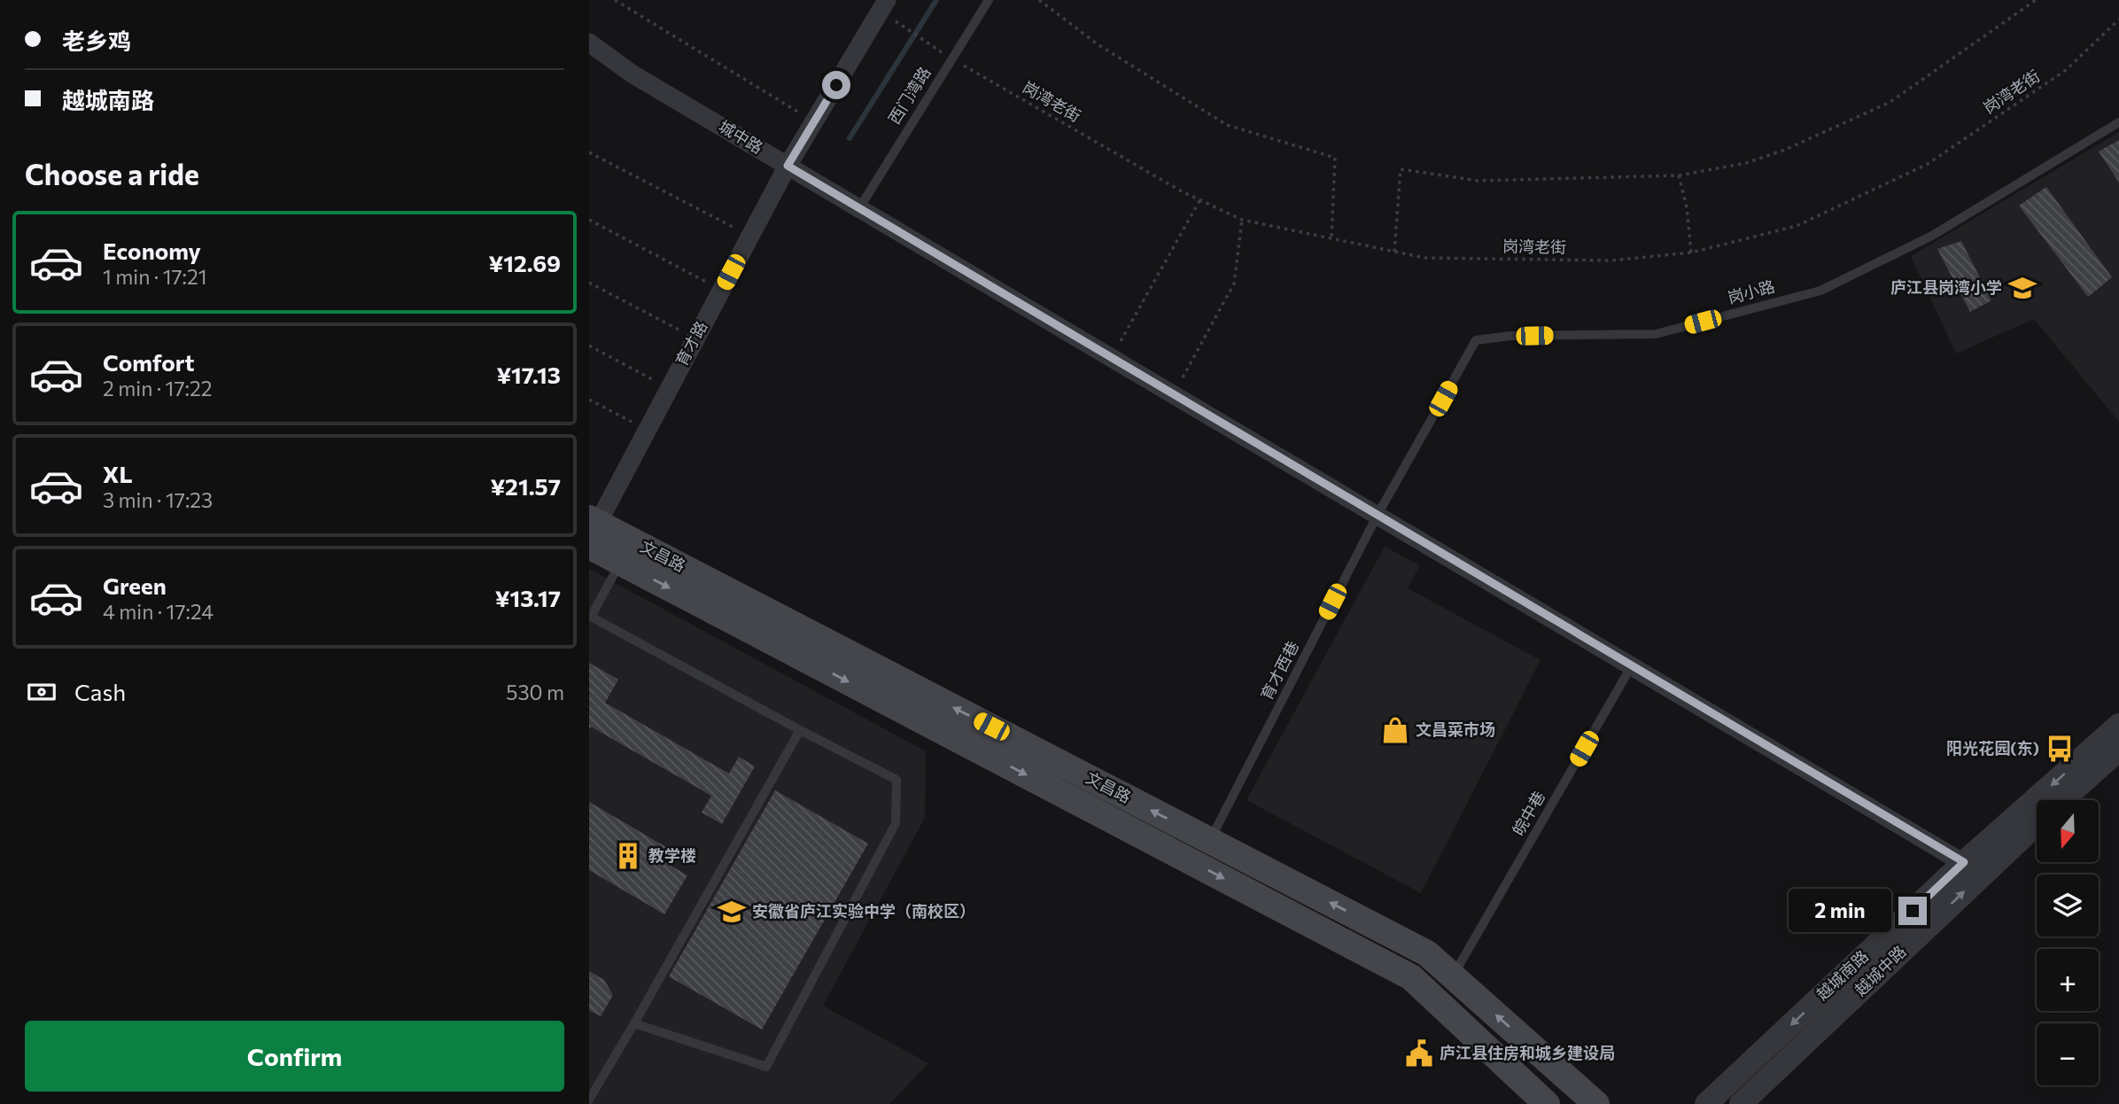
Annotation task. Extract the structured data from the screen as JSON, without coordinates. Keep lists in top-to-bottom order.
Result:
{
  "streets": {
    "main road": ["文昌路"],
    "street": [
      "城中路",
      "育才路",
      "越城中路",
      "越城南路"
    ],
    "lane": [
      "西门湾路",
      "岗小路",
      "育才西巷",
      "皖中巷"
    ],
    "path": ["岗湾老街"]
  },
  "crossings": [
    ["岗湾老街", "西门湾路"],
    ["岗湾老街", "育才路"],
    ["西门湾路", "城中路"],
    ["城中路", "岗小路"],
    ["城中路", "育才路"],
    ["城中路", "育才西巷"],
    ["城中路", "皖中巷"],
    ["城中路", "越城中路"],
    ["城中路", "越城南路"],
    ["岗小路", "育才西巷"],
    ["育才路", "文昌路"],
    ["文昌路", "育才西巷"],
    ["文昌路", "皖中巷"],
    ["越城中路", "越城南路"]
  ],
  "one_way": ["越城中路", "越城南路"],
  "places": {
    "school or university": ["庐江县岗湾小学", "安徽省庐江实验中学（南校区）"],
    "shop": ["文昌菜市场"],
    "bus stop": ["阳光花园(东)"],
    "building": ["教学楼"],
    "public building": ["庐江县住房和城乡建设局"]
  },
  "north": "bottom",
  "page": {
    "banner": ["老乡鸡", "越城南路"],
    "heading": "Choose a ride",
    "list": [
      {
        "name": "Economy",
        "note": "1 min · 17:21",
        "value": "¥12.69"
      },
      {
        "name": "Comfort",
        "note": "2 min · 17:22",
        "value": "¥17.13"
      },
      {
        "name": "XL",
        "note": "3 min · 17:23",
        "value": "¥21.57"
      },
      {
        "name": "Green",
        "note": "4 min · 17:24",
        "value": "¥13.17"
      }
    ],
    "pay": ["Cash", "530 m"],
    "map_buttons": ["+", "−"],
    "bubble": "2 min",
    "buttons": "Confirm"
  }
}
